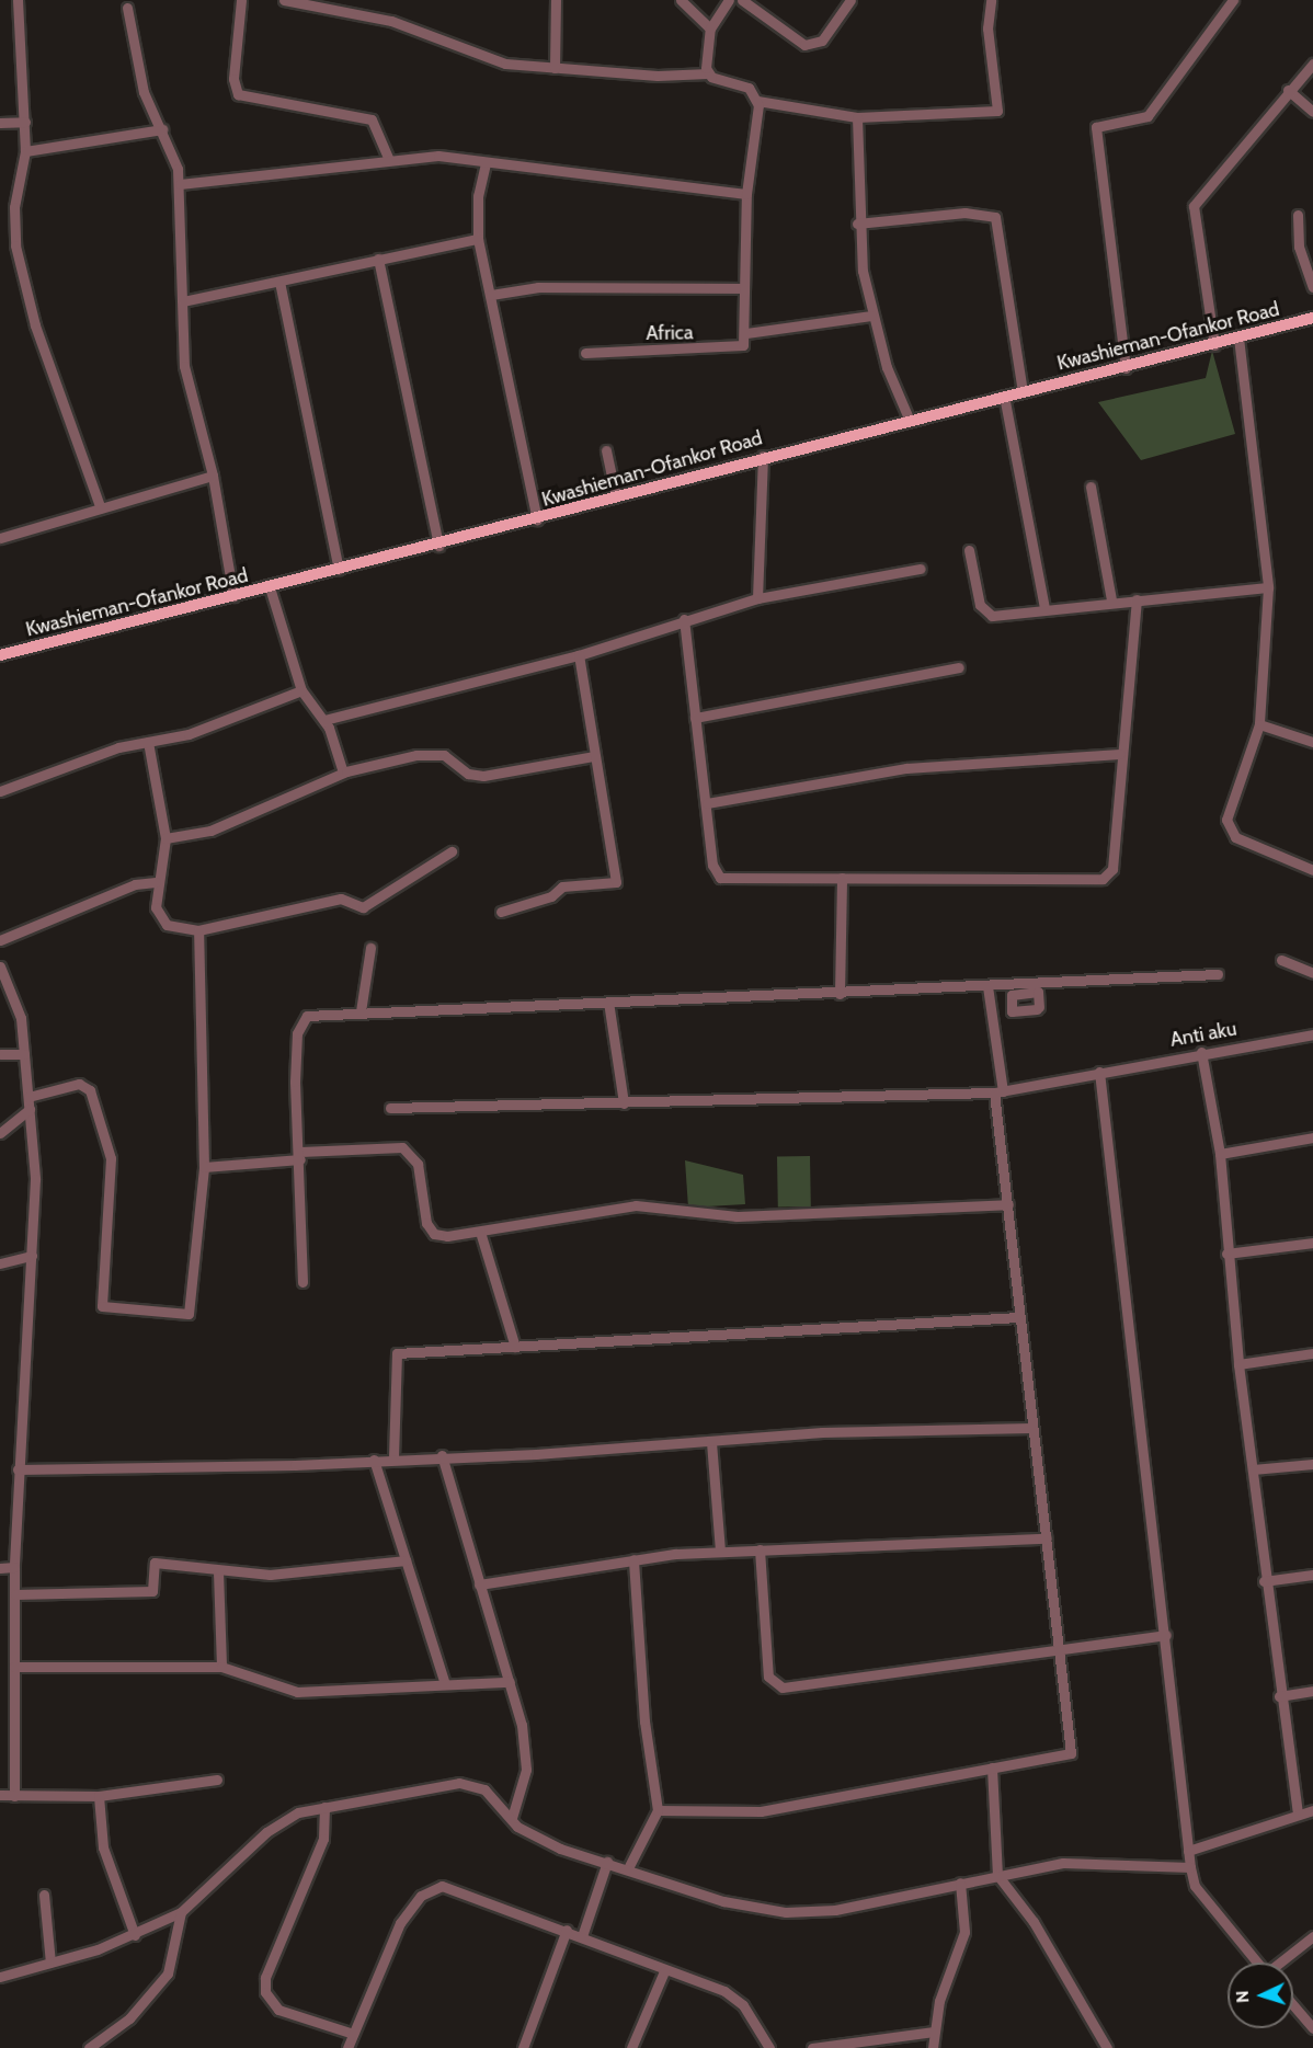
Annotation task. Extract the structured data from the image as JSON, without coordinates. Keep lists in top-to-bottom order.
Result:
{
  "streets": {
    "main road": ["Kwashieman-Ofankor Road"],
    "street": ["Africa", "Anti aku"]
  },
  "north": "left"
}
